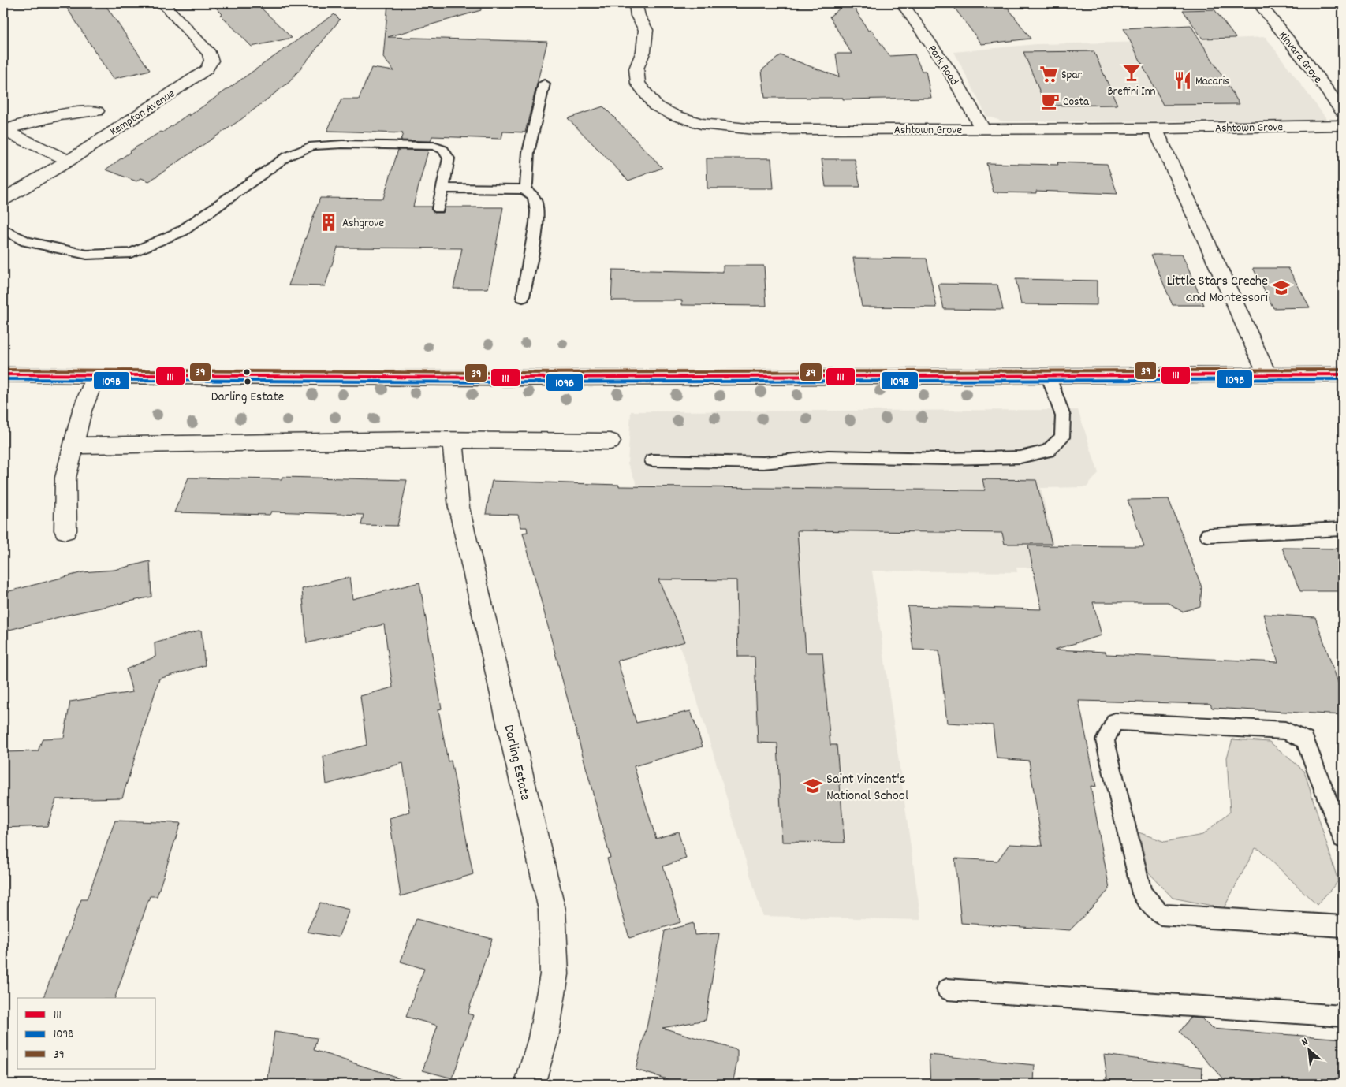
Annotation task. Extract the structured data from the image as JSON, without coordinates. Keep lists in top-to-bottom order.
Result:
{
  "streets": {
    "street": [
      "Kinvara Grove",
      "Park Road",
      "Kempton Avenue",
      "Ashtown Grove",
      "Darling Estate"
    ]
  },
  "crossings": [
    ["Park Road", "Ashtown Grove"]
  ],
  "places": {
    "bar": ["Breffni Inn"],
    "supermarket": ["Spar"],
    "restaurant": ["Macaris"],
    "cafe": ["Costa"],
    "building": ["Ashgrove"],
    "school or university": ["Little Stars Creche and Montessori", "Saint Vincent's National School"],
    "other": ["Darling Estate"]
  },
  "lines": ["transit line 39", "transit line 111", "transit line 109B"],
  "legend": ["111", "109B", "39"],
  "north": "top left"
}
